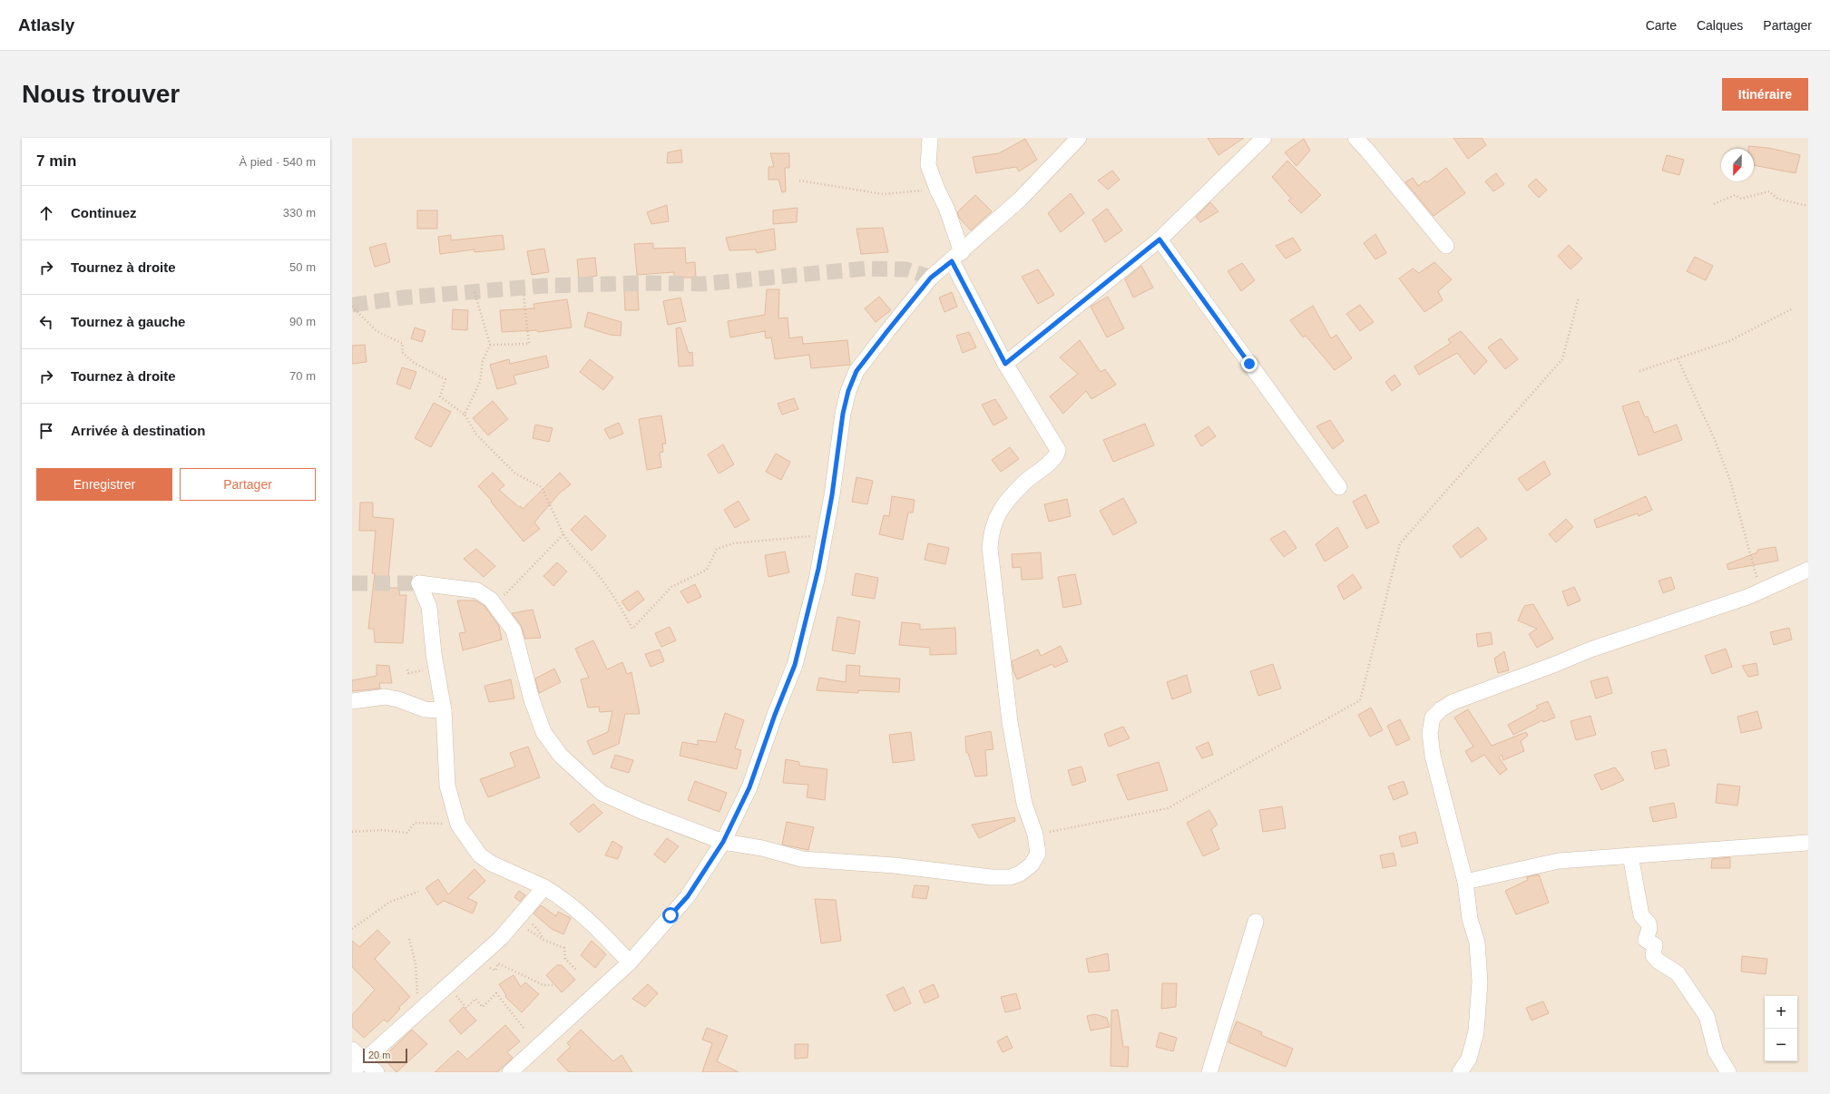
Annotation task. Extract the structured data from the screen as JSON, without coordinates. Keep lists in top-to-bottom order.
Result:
{
  "scale_bar": "20 m",
  "north": "bottom",
  "page": {
    "header": "Atlasly",
    "nav": ["Carte", "Calques", "Partager"],
    "buttons": [
      "Itinéraire",
      ["Enregistrer", "Partager"]
    ],
    "title": "Nous trouver",
    "heading": ["7 min", "À pied · 540 m"],
    "list": [
      ["Continuez", "330 m"],
      ["Tournez à droite", "50 m"],
      ["Tournez à gauche", "90 m"],
      ["Tournez à droite", "70 m"],
      "Arrivée à destination"
    ],
    "map_buttons": ["+", "−"],
    "scale": "20 m"
  }
}
